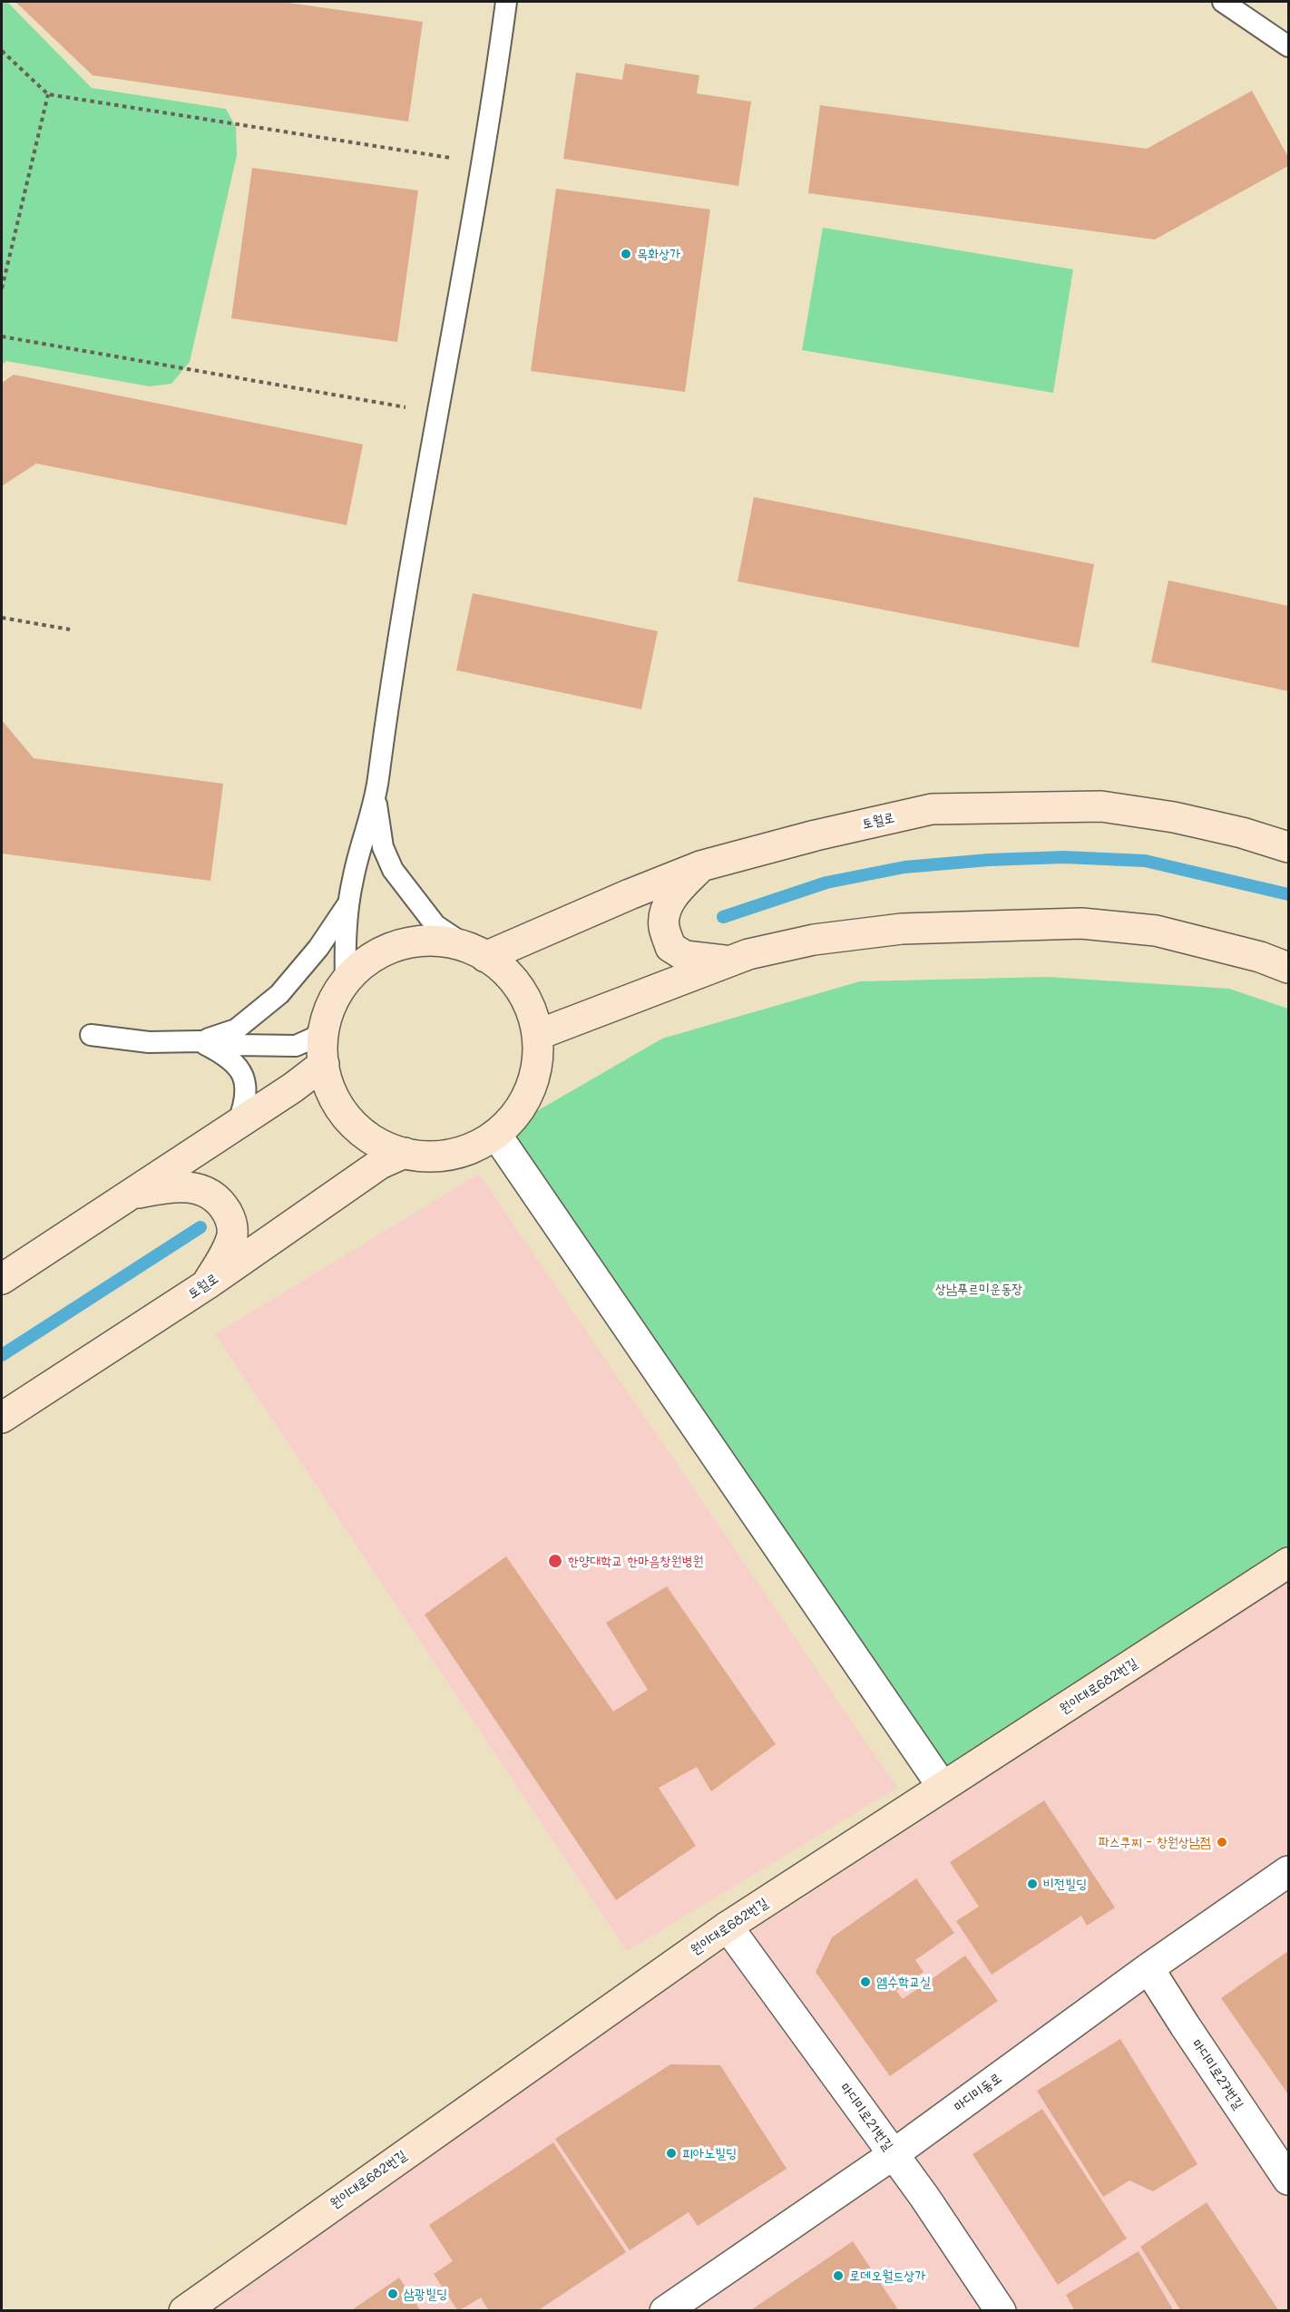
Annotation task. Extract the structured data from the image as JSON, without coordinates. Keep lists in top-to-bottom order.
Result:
{
  "streets": {
    "street": [
      "토월로",
      "원이대로682번길",
      "마디미로27번길",
      "마디미동로",
      "마디미로21번길"
    ]
  },
  "crossings": [
    ["원이대로682번길", "마디미로21번길"],
    ["마디미로27번길", "마디미동로"],
    ["마디미동로", "마디미로21번길"]
  ],
  "parks": ["상남푸르미운동장"],
  "places": [
    "목화상가",
    "한양대학교 한마음창원병원",
    "파스쿠찌 - 창원상남점",
    "비전빌딩",
    "엠수학교실",
    "피아노빌딩",
    "로데오월드상가",
    "삼광빌딩"
  ]
}
